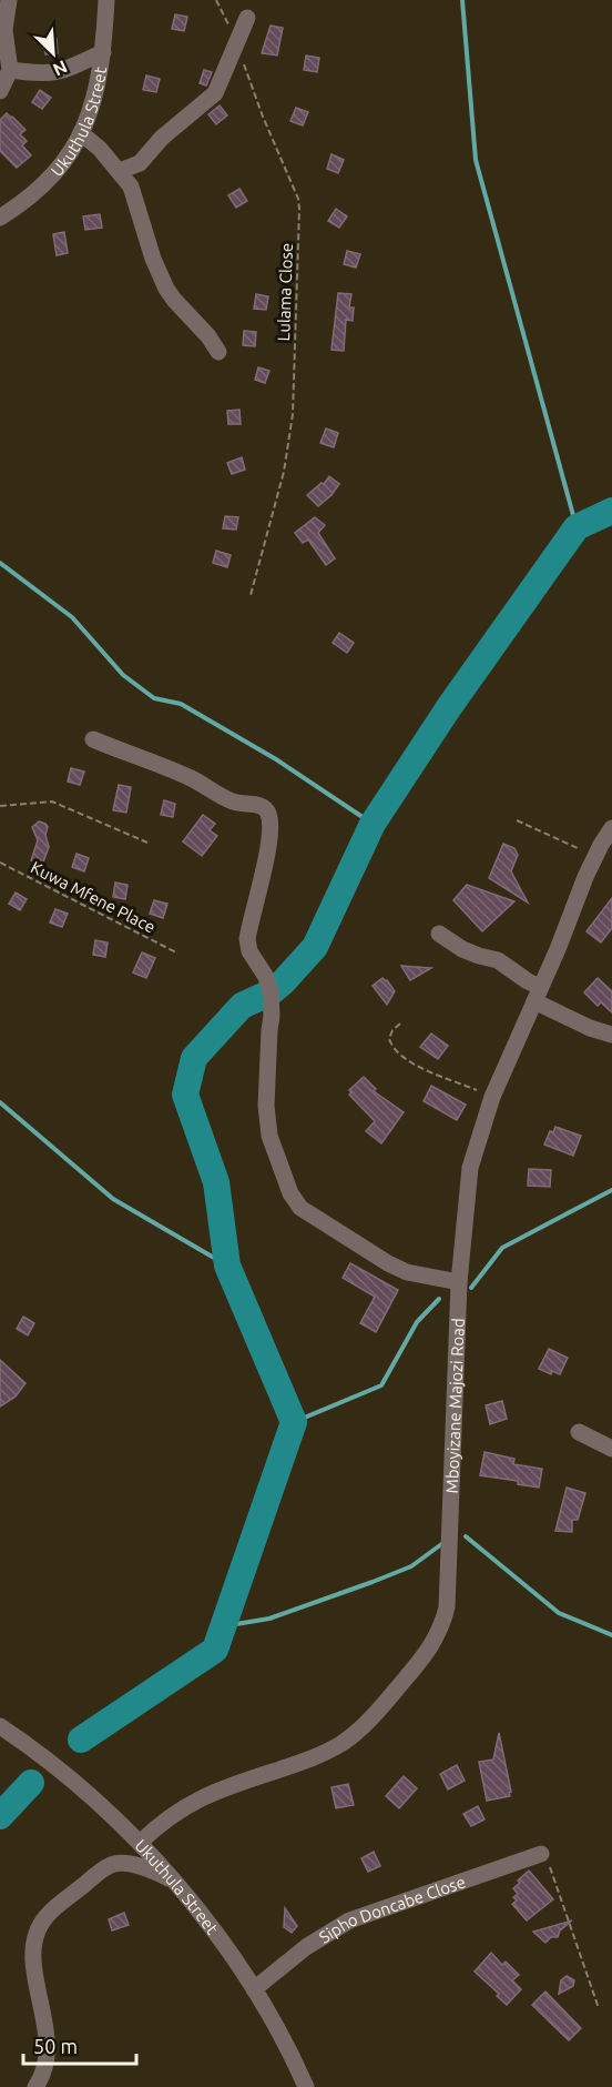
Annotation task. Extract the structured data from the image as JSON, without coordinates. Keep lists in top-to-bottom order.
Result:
{
  "streets": {
    "street": ["Ukuthula Street", "Mboyizane Majozi Road", "Sipho Doncabe Close"],
    "path": ["Lulama Close", "Kuwa Mfene Place"]
  },
  "crossings": [
    ["Ukuthula Street", "Mboyizane Majozi Road"],
    ["Ukuthula Street", "Sipho Doncabe Close"]
  ],
  "scale_bar": "50 m",
  "north": "bottom right"
}
